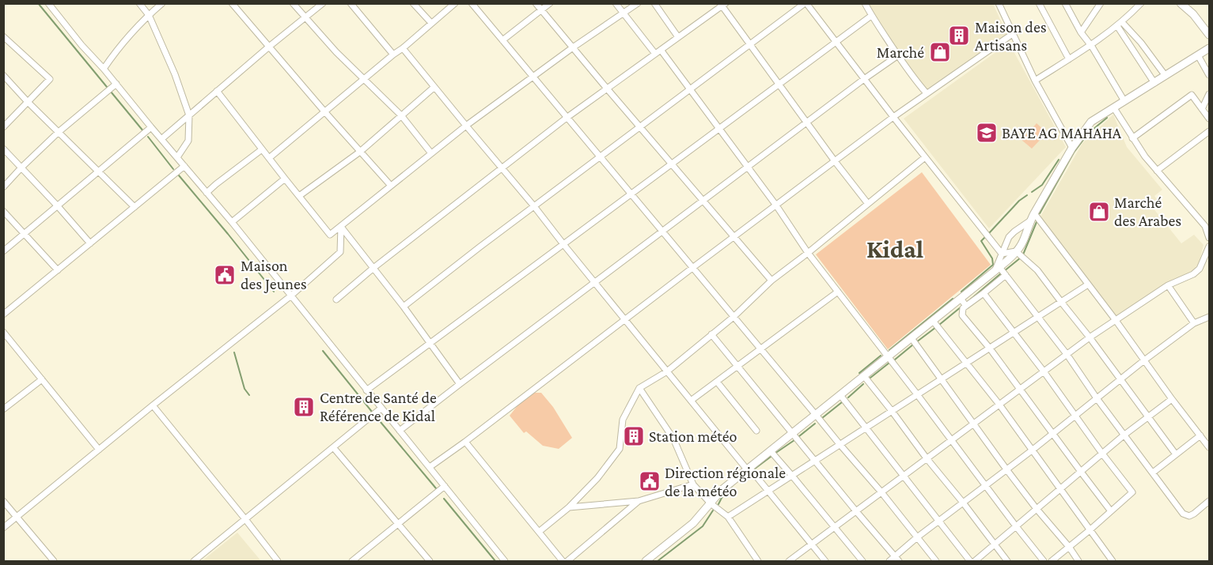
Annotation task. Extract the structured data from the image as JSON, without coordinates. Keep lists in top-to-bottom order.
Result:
{
  "districts": ["Kidal"],
  "places": {
    "building": ["Maison des Artisans", "Centre de Santé de Référence de Kidal", "Station météo"],
    "shop": ["Marché", "Marché des Arabes"],
    "school or university": ["BAYE AG MAHAHA"],
    "public building": ["Maison des Jeunes", "Direction régionale de la météo"]
  }
}
